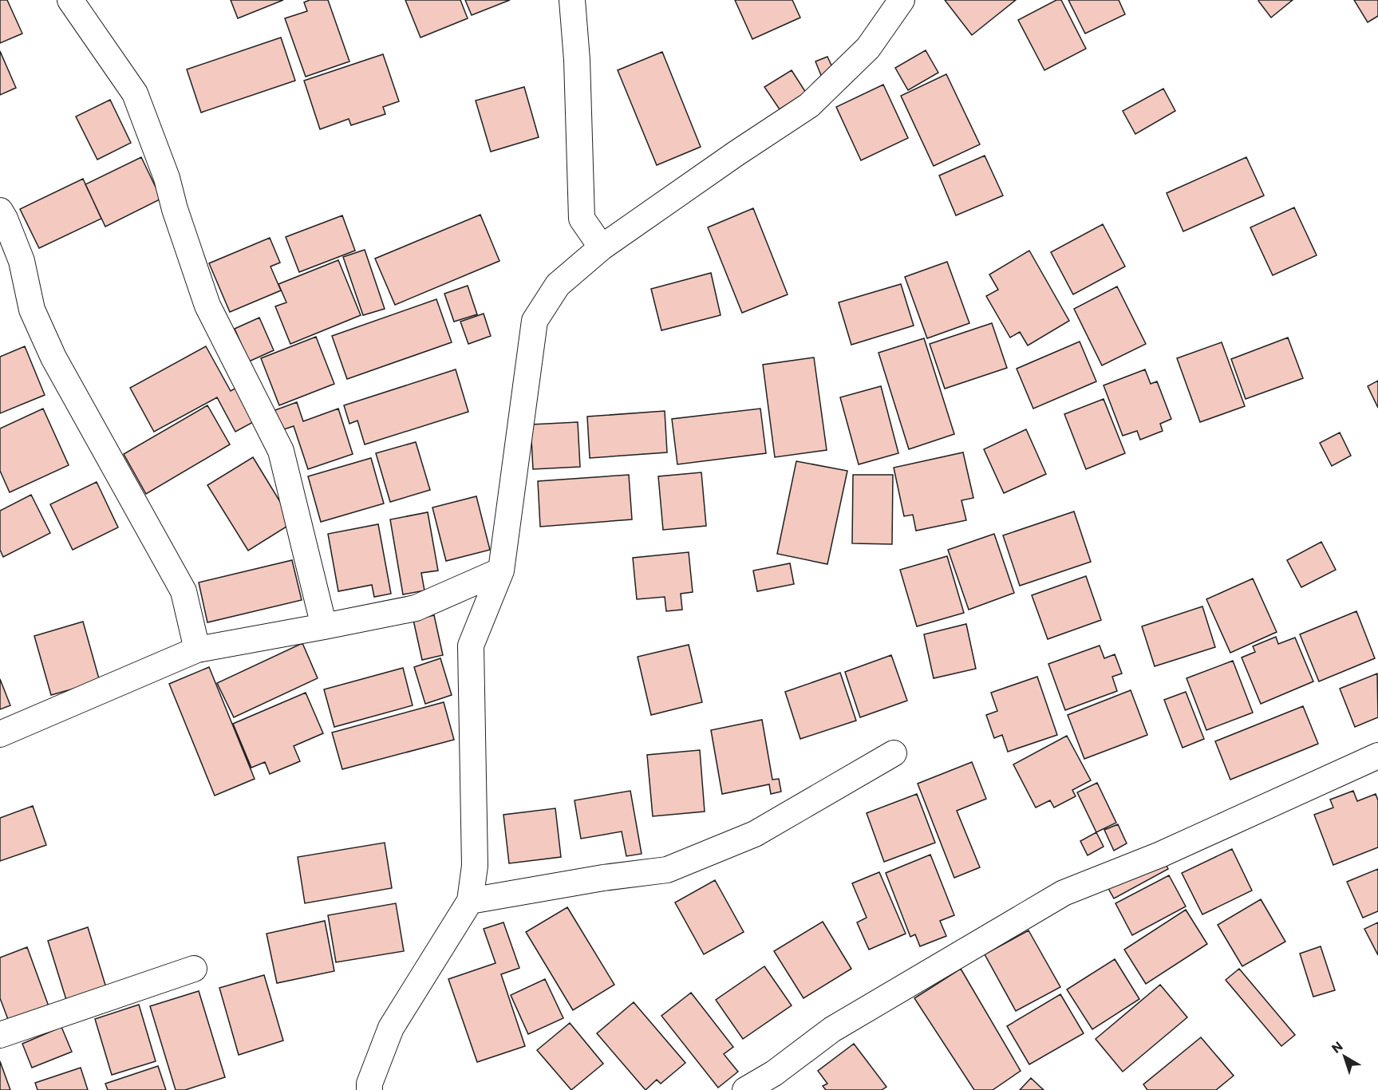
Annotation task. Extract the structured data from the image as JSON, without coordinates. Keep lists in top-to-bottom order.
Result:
{
  "north": "top left"
}
